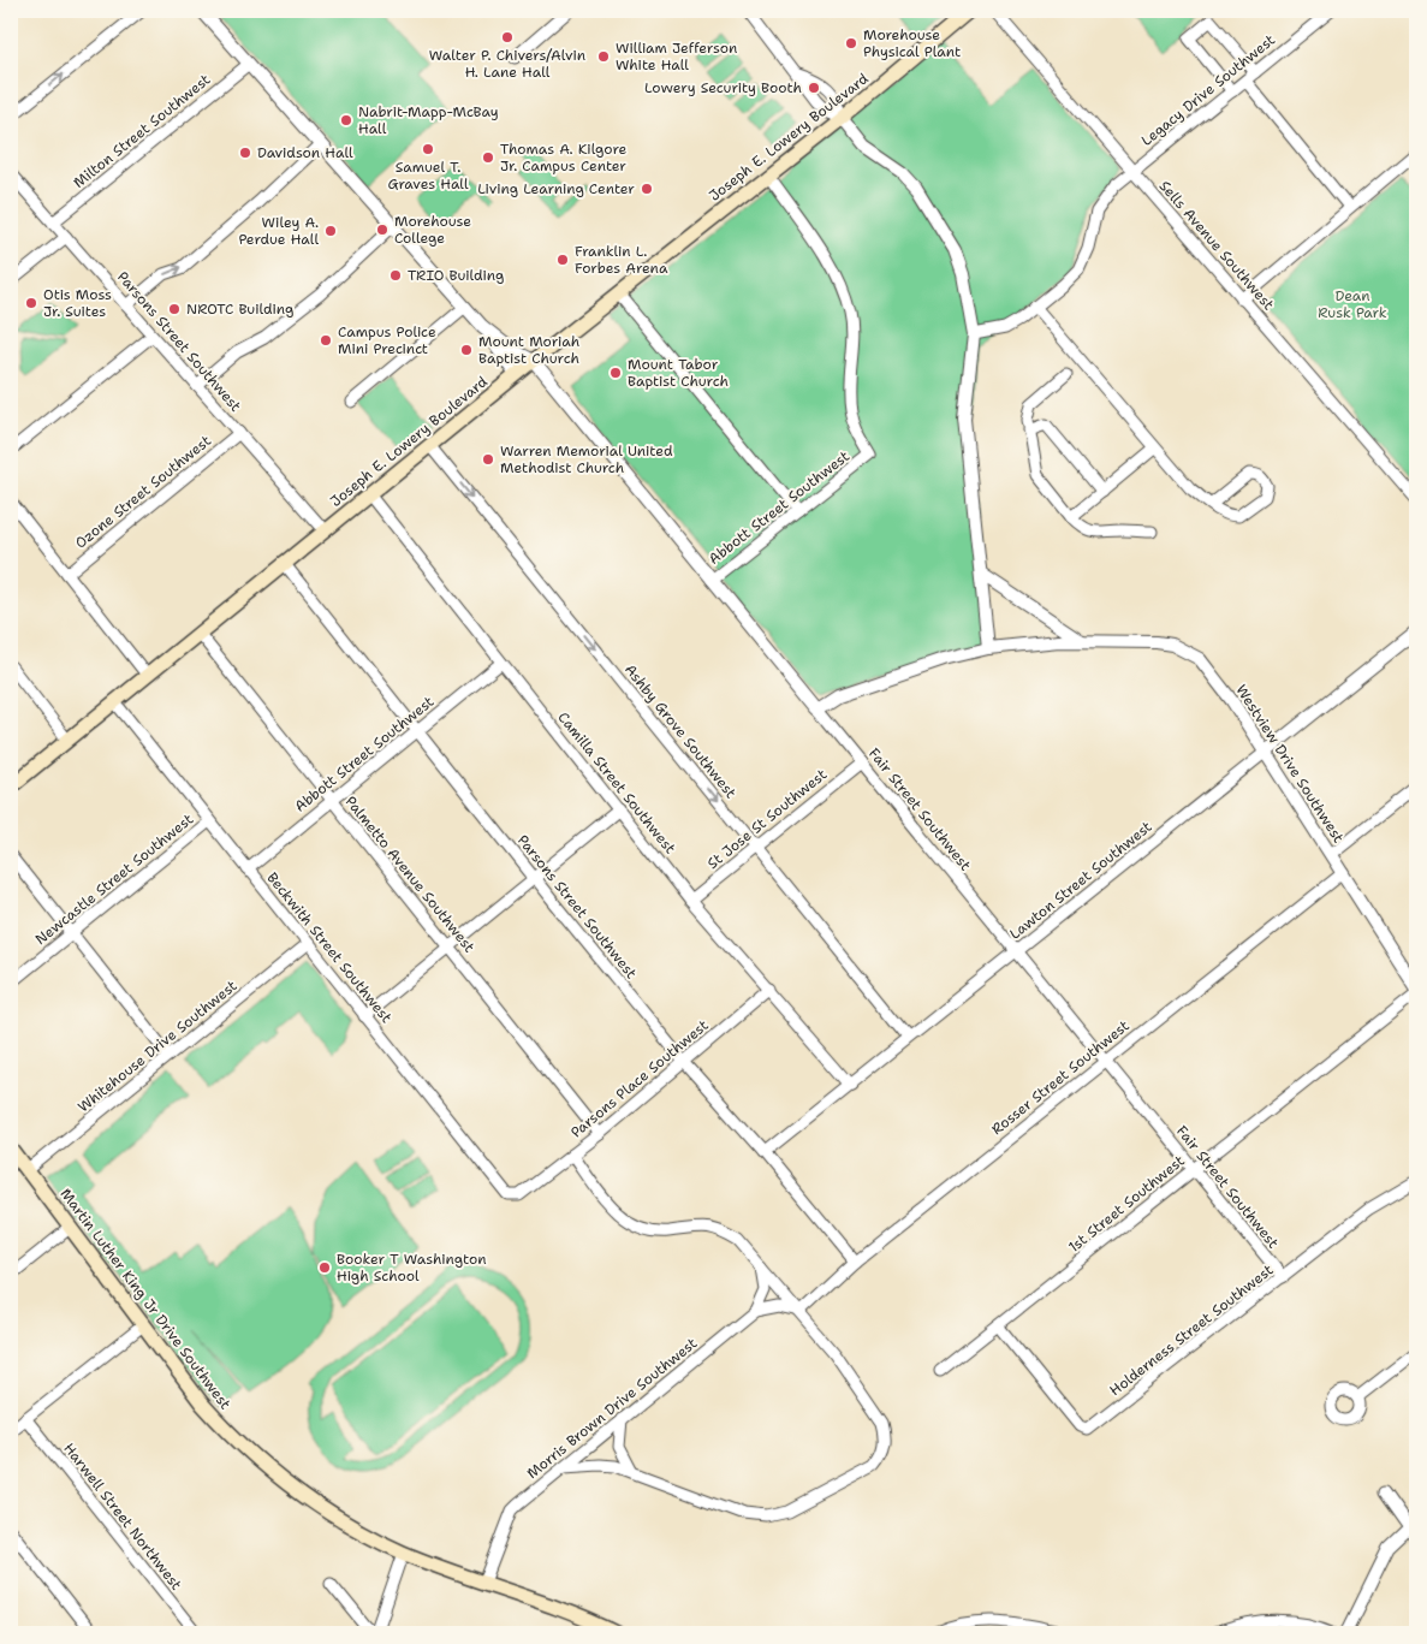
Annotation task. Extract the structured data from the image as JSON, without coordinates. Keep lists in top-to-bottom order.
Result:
{
  "streets": {
    "main road": ["Joseph E. Lowery Boulevard", "Martin Luther King Jr Drive Southwest"],
    "street": [
      "Legacy Drive Southwest",
      "Milton Street Southwest",
      "Sells Avenue Southwest",
      "Parsons Street Southwest",
      "Ozone Street Southwest",
      "Abbott Street Southwest",
      "Ashby Grove Southwest",
      "Westview Drive Southwest",
      "Camilla Street Southwest",
      "Fair Street Southwest",
      "St Jose St Southwest",
      "Palmetto Avenue Southwest",
      "Newcastle Street Southwest",
      "Lawton Street Southwest",
      "Beckwith Street Southwest",
      "Whitehouse Drive Southwest",
      "Rosser Street Southwest",
      "Parsons Place Southwest",
      "1st Street Southwest",
      "Holderness Street Southwest",
      "Morris Brown Drive Southwest",
      "Harwell Street Northwest"
    ]
  },
  "crossings": [
    ["Legacy Drive Southwest", "Sells Avenue Southwest"],
    ["Milton Street Southwest", "Parsons Street Southwest"],
    ["Joseph E. Lowery Boulevard", "Parsons Street Southwest"],
    ["Joseph E. Lowery Boulevard", "Abbott Street Southwest"],
    ["Joseph E. Lowery Boulevard", "Ashby Grove Southwest"],
    ["Joseph E. Lowery Boulevard", "Camilla Street Southwest"],
    ["Joseph E. Lowery Boulevard", "Fair Street Southwest"],
    ["Joseph E. Lowery Boulevard", "Palmetto Avenue Southwest"],
    ["Joseph E. Lowery Boulevard", "Beckwith Street Southwest"],
    ["Parsons Street Southwest", "Ozone Street Southwest"],
    ["Parsons Street Southwest", "Abbott Street Southwest"],
    ["Parsons Street Southwest", "Lawton Street Southwest"],
    ["Parsons Street Southwest", "Rosser Street Southwest"],
    ["Parsons Street Southwest", "Parsons Place Southwest"],
    ["Abbott Street Southwest", "Camilla Street Southwest"],
    ["Abbott Street Southwest", "Fair Street Southwest"],
    ["Abbott Street Southwest", "Palmetto Avenue Southwest"],
    ["Abbott Street Southwest", "Beckwith Street Southwest"],
    ["Ashby Grove Southwest", "St Jose St Southwest"],
    ["Ashby Grove Southwest", "Lawton Street Southwest"],
    ["Westview Drive Southwest", "Fair Street Southwest"],
    ["Westview Drive Southwest", "Lawton Street Southwest"],
    ["Westview Drive Southwest", "Rosser Street Southwest"],
    ["Westview Drive Southwest", "1st Street Southwest"],
    ["Camilla Street Southwest", "St Jose St Southwest"],
    ["Camilla Street Southwest", "Lawton Street Southwest"],
    ["Camilla Street Southwest", "Parsons Place Southwest"],
    ["Fair Street Southwest", "St Jose St Southwest"],
    ["Fair Street Southwest", "Lawton Street Southwest"],
    ["Fair Street Southwest", "Rosser Street Southwest"],
    ["Fair Street Southwest", "1st Street Southwest"],
    ["Fair Street Southwest", "Holderness Street Southwest"],
    ["Palmetto Avenue Southwest", "Parsons Place Southwest"],
    ["Newcastle Street Southwest", "Beckwith Street Southwest"],
    ["Beckwith Street Southwest", "Whitehouse Drive Southwest"],
    ["Beckwith Street Southwest", "Parsons Place Southwest"],
    ["Whitehouse Drive Southwest", "Martin Luther King Jr Drive Southwest"],
    ["1st Street Southwest", "Holderness Street Southwest"],
    ["Martin Luther King Jr Drive Southwest", "Morris Brown Drive Southwest"]
  ],
  "one_way": ["Ashby Grove Southwest"],
  "parks": ["Dean Rusk Park"],
  "places": [
    "Walter P. Chivers/Alvin H. Lane Hall",
    "Morehouse Physical Plant",
    "William Jefferson White Hall",
    "Lowery Security Booth",
    "Nabrit-Mapp-McBay Hall",
    "Samuel T. Graves Hall",
    "Davidson Hall",
    "Thomas A. Kilgore Jr. Campus Center",
    "Living Learning Center",
    "Morehouse College",
    "Wiley A. Perdue Hall",
    "Franklin L. Forbes Arena",
    "TRIO Building",
    "Otis Moss Jr. Suites",
    "NROTC Building",
    "Campus Police Mini Precinct",
    "Mount Moriah Baptist Church",
    "Mount Tabor Baptist Church",
    "Warren Memorial United Methodist Church",
    "Booker T Washington High School"
  ]
}
